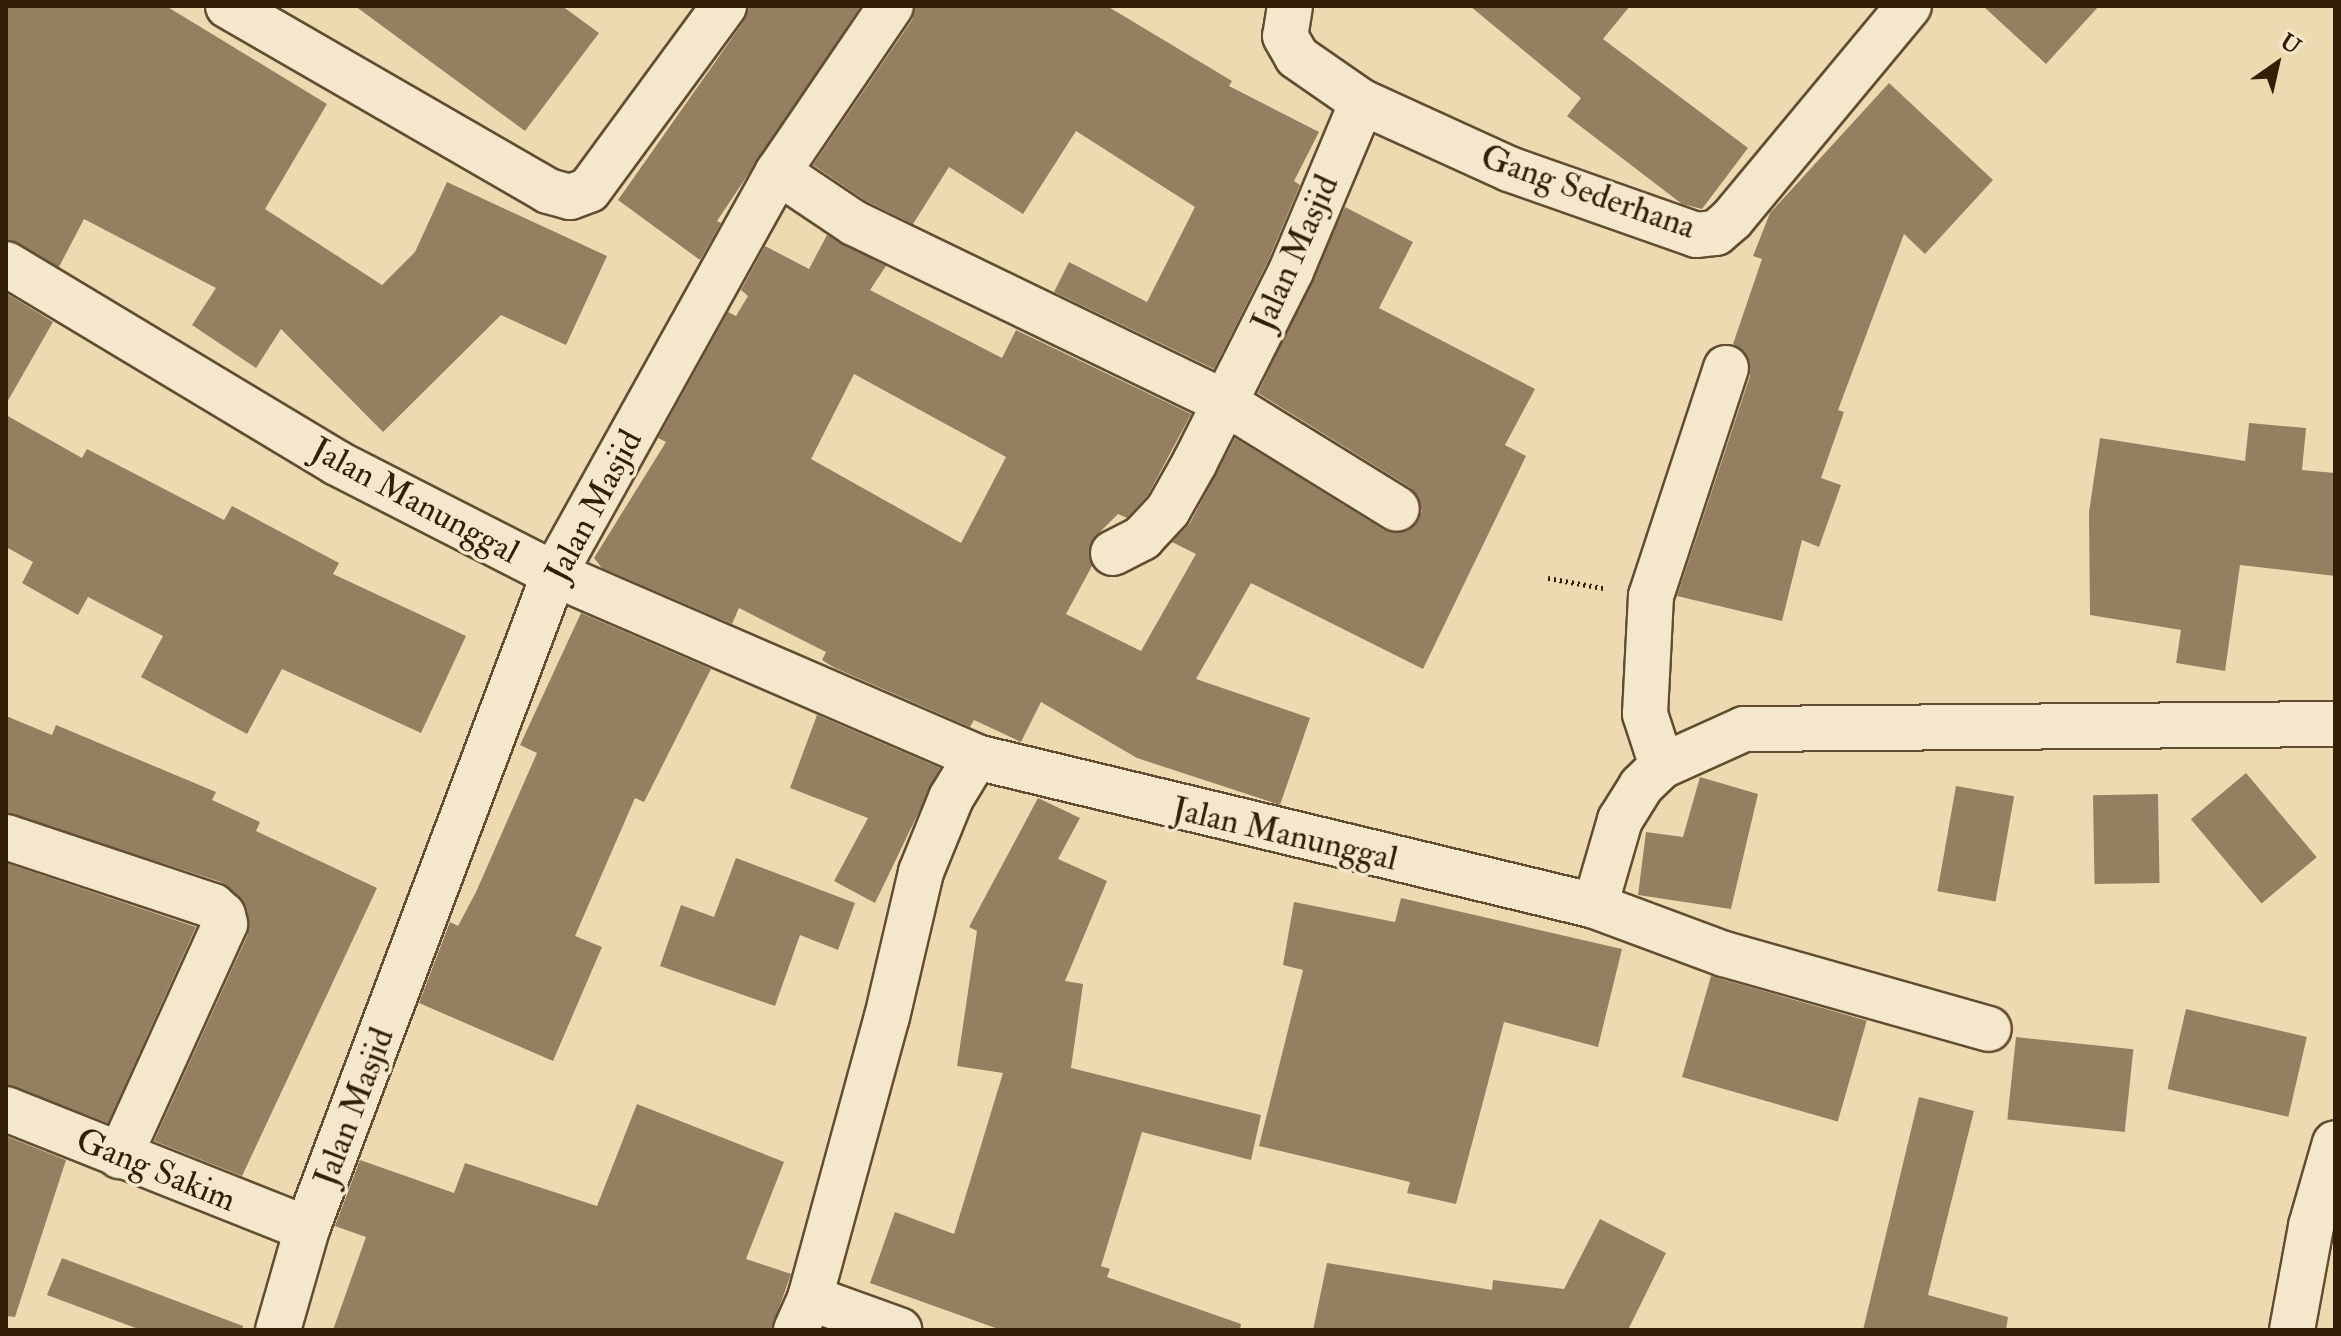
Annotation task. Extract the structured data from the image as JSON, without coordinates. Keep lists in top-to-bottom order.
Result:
{
  "streets": {
    "street": [
      "Gang Sederhana",
      "Jalan Masjid",
      "Jalan Manunggal",
      "Gang Sakim"
    ]
  },
  "crossings": [
    ["Gang Sederhana", "Jalan Masjid"],
    ["Jalan Masjid", "Jalan Manunggal"],
    ["Jalan Masjid", "Gang Sakim"]
  ],
  "north": "top right"
}
